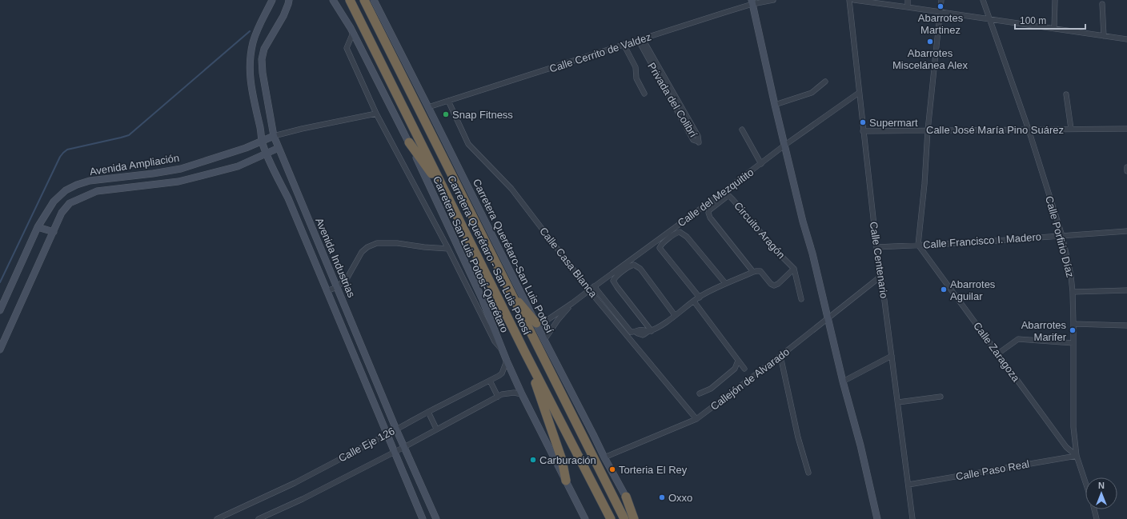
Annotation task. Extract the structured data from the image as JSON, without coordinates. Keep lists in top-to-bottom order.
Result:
{
  "streets": {
    "highway": ["Carretera Querétaro - San Luis Potosí"],
    "main road": [
      "Avenida Ampliación",
      "Carretera San Luis Potosí-Querétaro",
      "Carretera Querétaro-San Luis Potosí",
      "Avenida Industrias"
    ],
    "street": [
      "Calle Cerrito de Valdez",
      "Privada del Colibrí",
      "Calle José María Pino Suárez",
      "Calle del Mezquitito",
      "Circuito Aragón",
      "Calle Porfirio Díaz",
      "Calle Francisco I. Madero",
      "Calle Centenario",
      "Calle Casa Blanca",
      "Calle Zaragoza",
      "Callejón de Alvarado",
      "Calle Eje 126",
      "Calle Paso Real"
    ]
  },
  "crossings": [
    ["Calle Cerrito de Valdez", "Privada del Colibrí"],
    ["Calle Cerrito de Valdez", "Carretera Querétaro-San Luis Potosí"],
    ["Calle Cerrito de Valdez", "Calle Casa Blanca"],
    ["Calle José María Pino Suárez", "Calle Porfirio Díaz"],
    ["Calle José María Pino Suárez", "Calle Centenario"],
    ["Avenida Ampliación", "Avenida Industrias"],
    ["Calle del Mezquitito", "Carretera Querétaro-San Luis Potosí"],
    ["Calle del Mezquitito", "Calle Centenario"],
    ["Calle del Mezquitito", "Calle Casa Blanca"],
    ["Calle Porfirio Díaz", "Calle Francisco I. Madero"],
    ["Calle Porfirio Díaz", "Calle Zaragoza"],
    ["Calle Porfirio Díaz", "Calle Paso Real"],
    ["Calle Francisco I. Madero", "Calle Centenario"],
    ["Calle Francisco I. Madero", "Calle Zaragoza"],
    ["Carretera San Luis Potosí-Querétaro", "Calle Eje 126"],
    ["Carretera Querétaro-San Luis Potosí", "Callejón de Alvarado"],
    ["Avenida Industrias", "Calle Eje 126"],
    ["Calle Centenario", "Callejón de Alvarado"],
    ["Calle Centenario", "Calle Paso Real"],
    ["Calle Casa Blanca", "Callejón de Alvarado"],
    ["Calle Zaragoza", "Calle Paso Real"]
  ],
  "places": [
    "Abarrotes Martinez",
    "Abarrotes Miscelánea Alex",
    "Snap Fitness",
    "Supermart",
    "Abarrotes Aguilar",
    "Abarrotes Marifer",
    "Carburación",
    "Torteria El Rey",
    "Oxxo"
  ],
  "scale_bar": "100 m",
  "north": "top"
}
